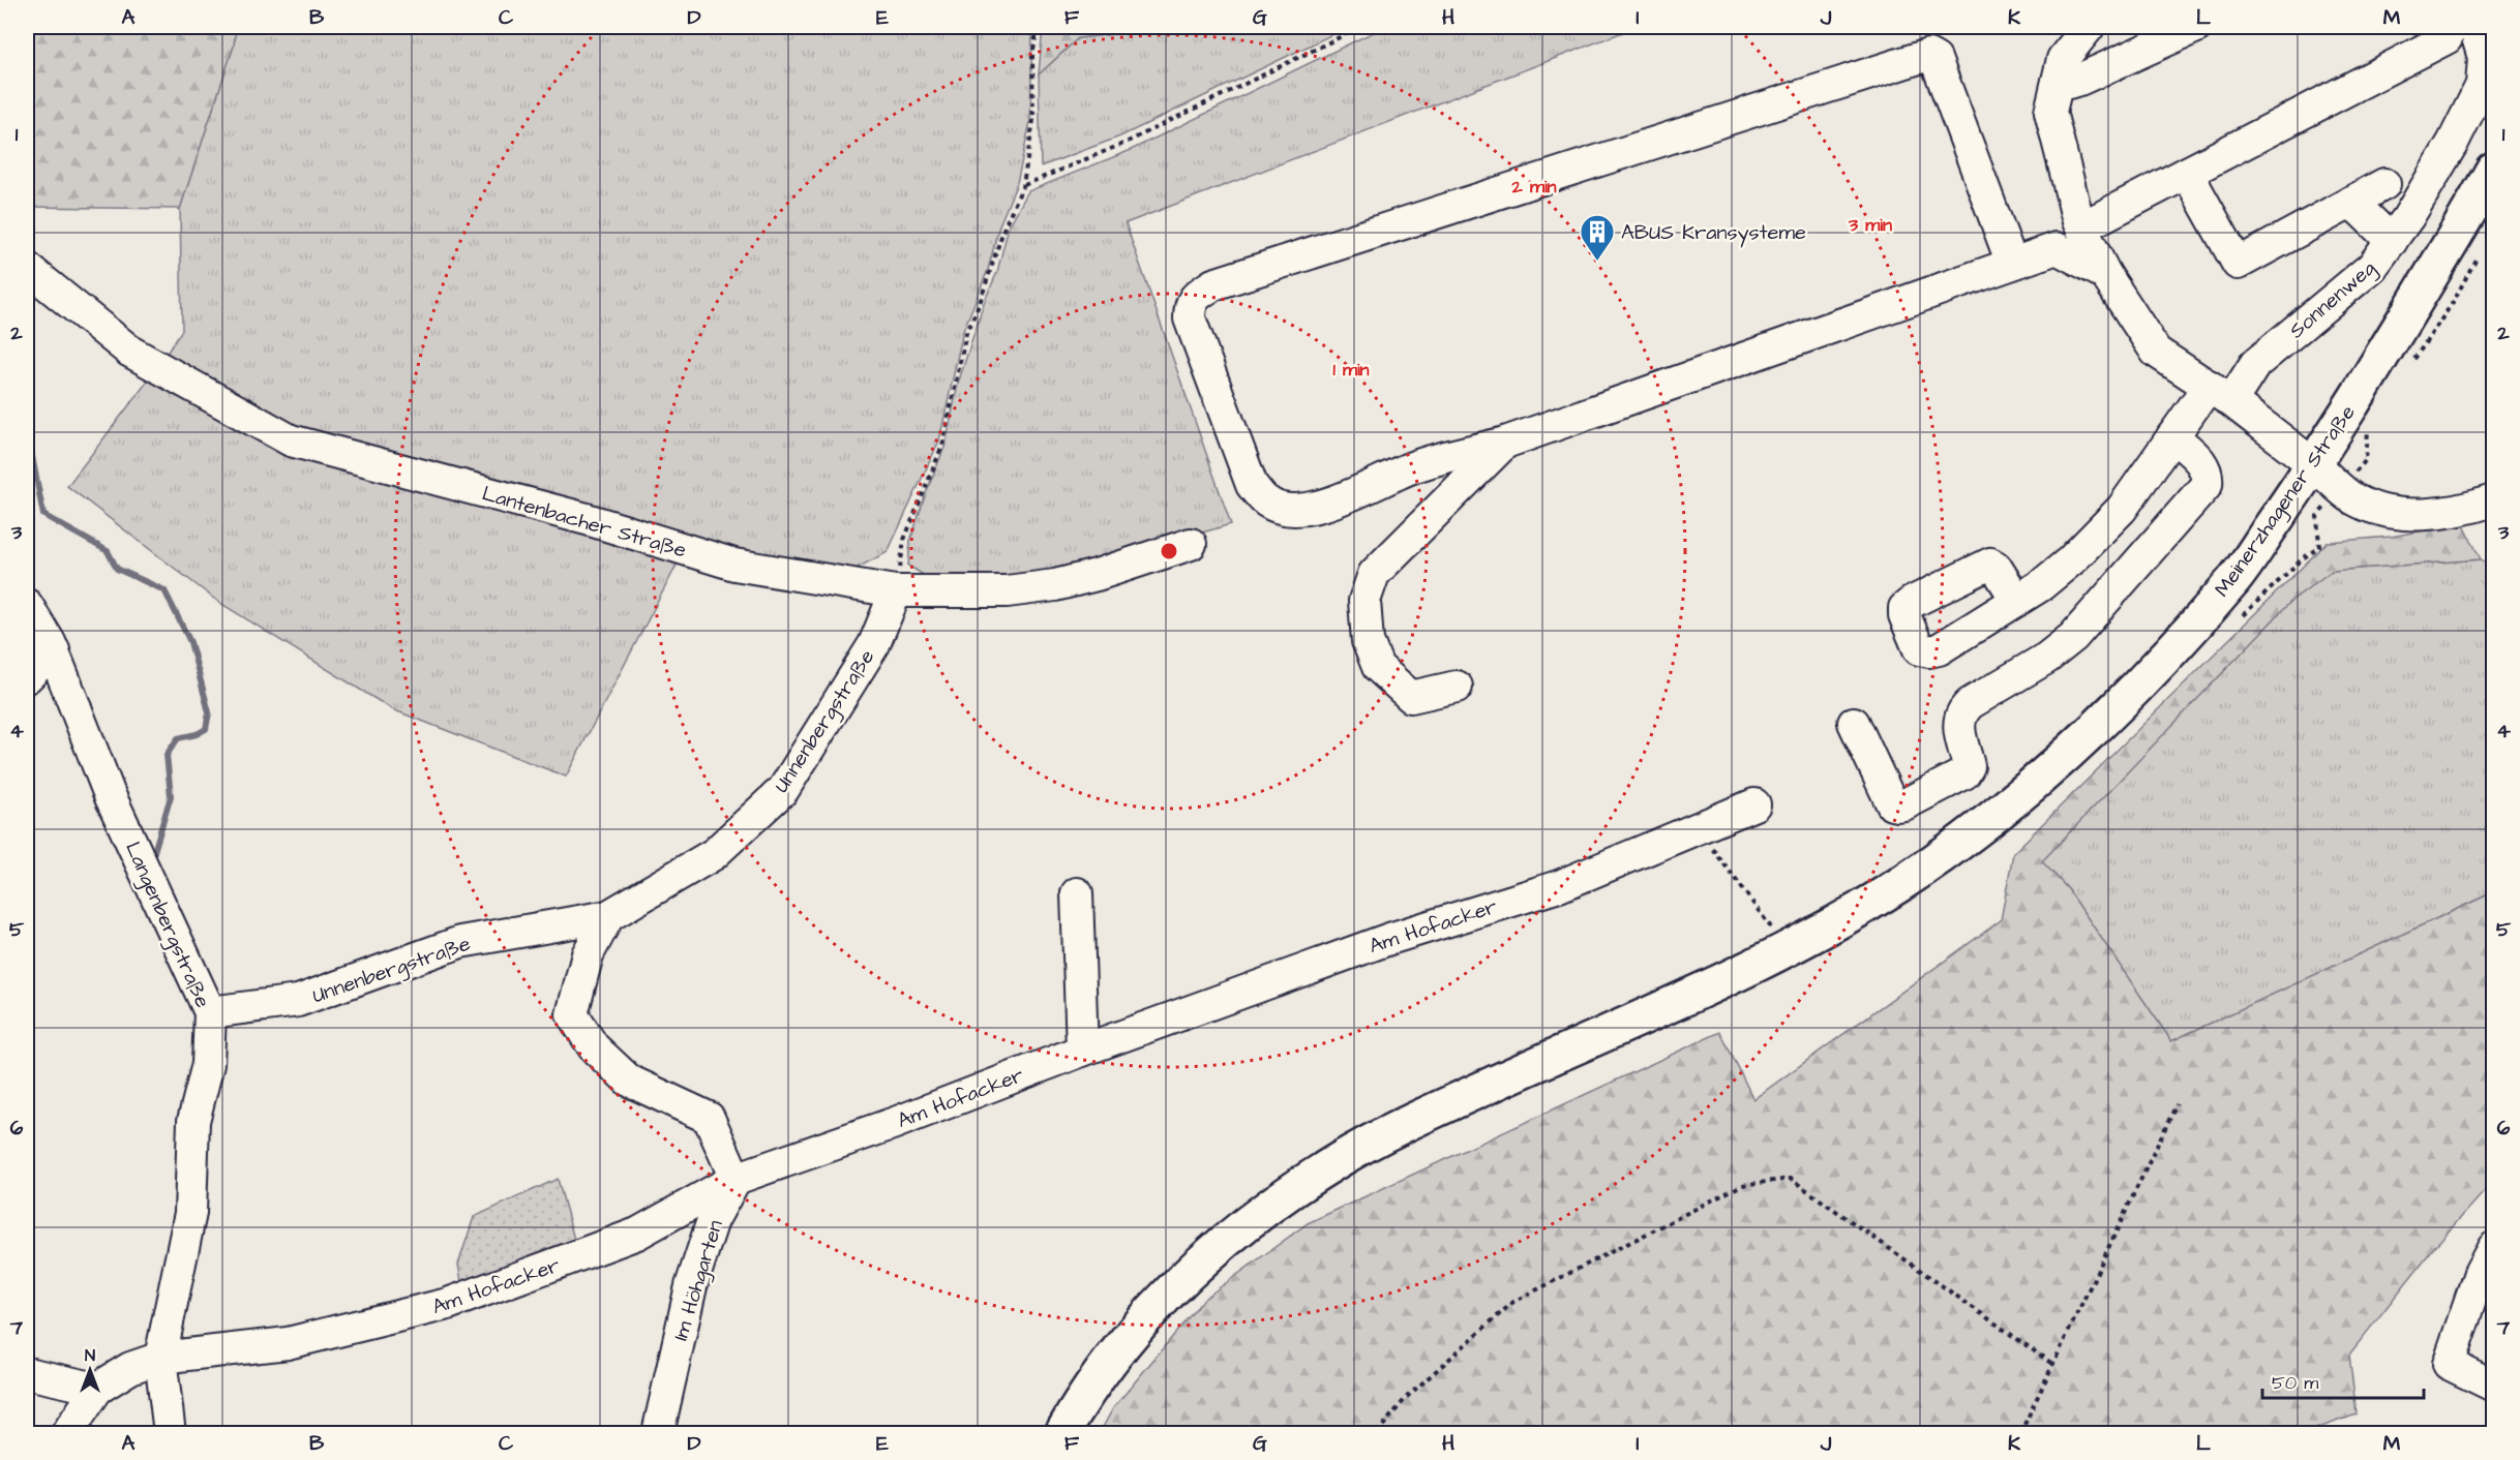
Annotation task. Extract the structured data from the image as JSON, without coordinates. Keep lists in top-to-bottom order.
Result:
{
  "streets": {
    "main road": ["Meinerzhagener Straße"],
    "street": [
      "Sonnenweg",
      "Lantenbacher Straße",
      "Unnenbergstraße",
      "Langenbergstraße",
      "Am Hofacker",
      "Im Höhgarten"
    ]
  },
  "crossings": [
    ["Lantenbacher Straße", "Unnenbergstraße"],
    ["Unnenbergstraße", "Langenbergstraße"],
    ["Langenbergstraße", "Am Hofacker"],
    ["Am Hofacker", "Im Höhgarten"]
  ],
  "places": {
    "building": ["ABUS Kransysteme"]
  },
  "scale_bar": "50 m",
  "north": "top",
  "grid": {
    "columns": [
      "A",
      "B",
      "C",
      "D",
      "E",
      "F",
      "G",
      "H",
      "I",
      "J",
      "K",
      "L",
      "M"
    ],
    "rows": [
      "1",
      "2",
      "3",
      "4",
      "5",
      "6",
      "7"
    ]
  },
  "rings": ["2 min", "3 min", "1 min"]
}
